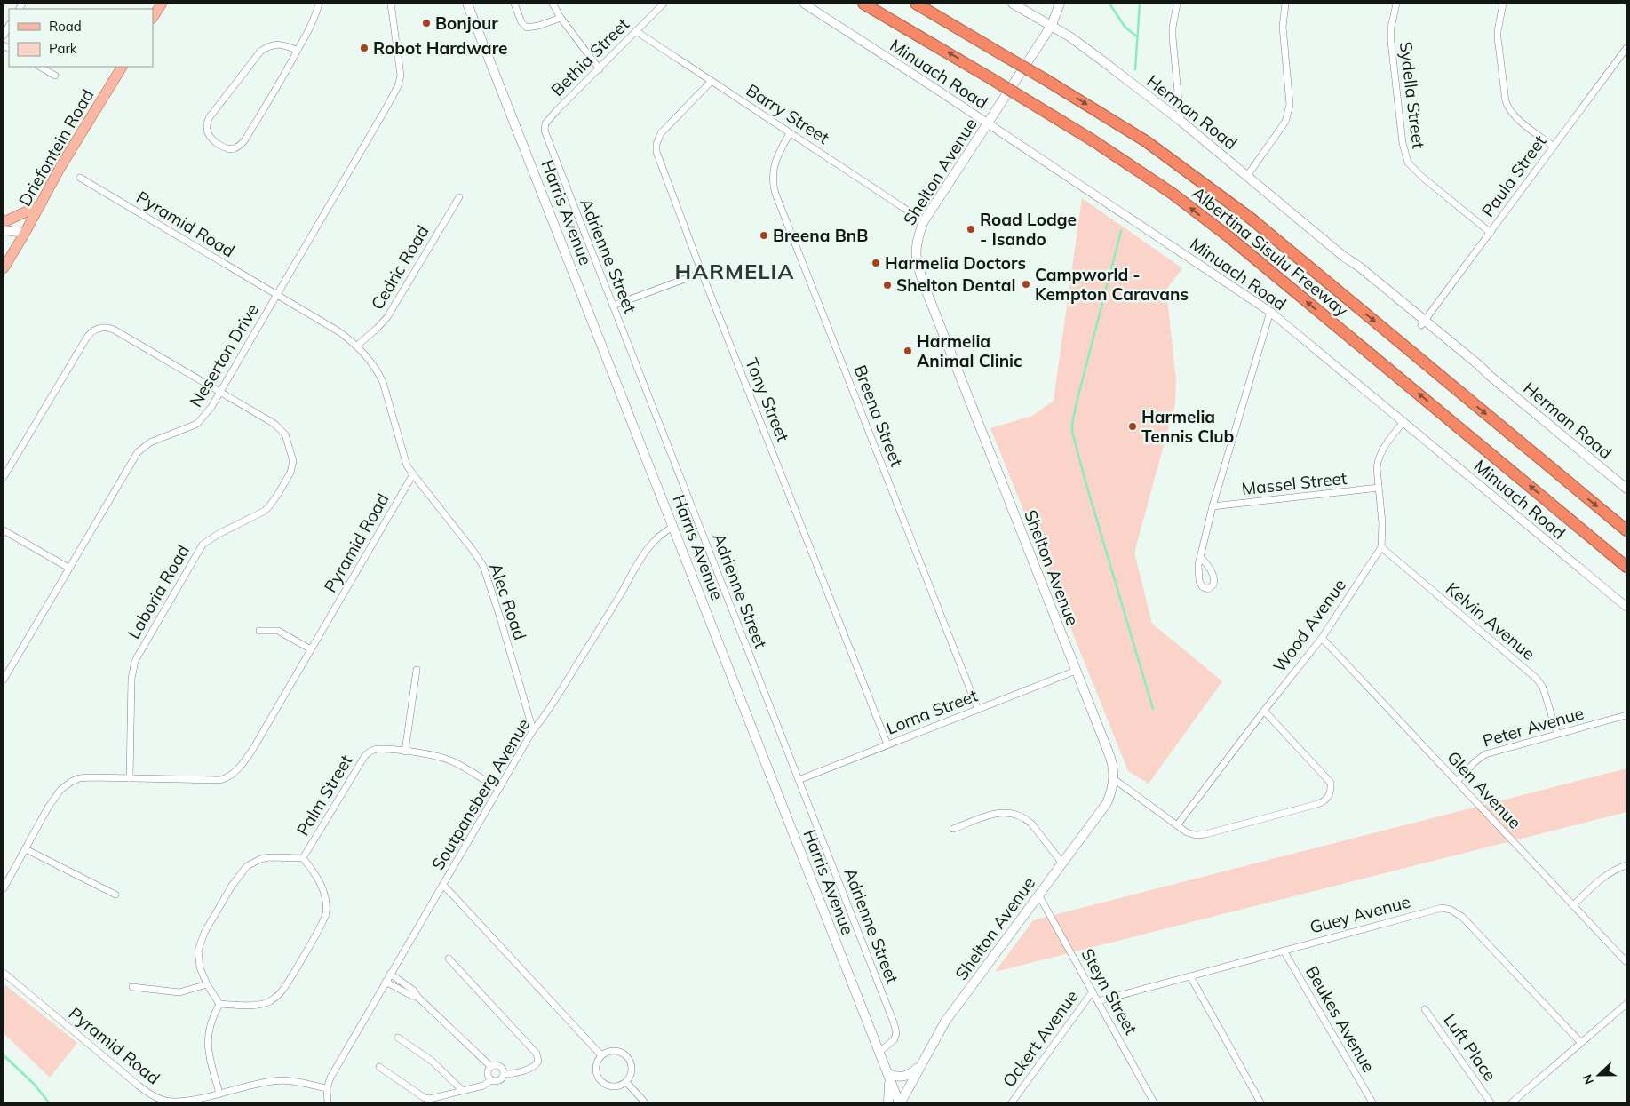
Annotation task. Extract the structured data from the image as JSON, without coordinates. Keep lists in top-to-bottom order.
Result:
{
  "streets": {
    "highway": ["Albertina Sisulu Freeway"],
    "main road": [
      "Herman Road",
      "Driefontein Road",
      "Shelton Avenue",
      "Harris Avenue"
    ],
    "street": [
      "Bethia Street",
      "Minuach Road",
      "Sydella Street",
      "Barry Street",
      "Paula Street",
      "Pyramid Road",
      "Adrienne Street",
      "Cedric Road",
      "Neserton Drive",
      "Tony Street",
      "Breena Street",
      "Massel Street",
      "Laboria Road",
      "Alec Road",
      "Kelvin Avenue",
      "Wood Avenue",
      "Lorna Street",
      "Peter Avenue",
      "Glen Avenue",
      "Soutpansberg Avenue",
      "Palm Street",
      "Guey Avenue",
      "Steyn Street",
      "Beukes Avenue",
      "Ockert Avenue",
      "Luft Place"
    ]
  },
  "crossings": [
    ["Bethia Street", "Barry Street"],
    ["Bethia Street", "Adrienne Street"],
    ["Minuach Road", "Shelton Avenue"],
    ["Minuach Road", "Wood Avenue"],
    ["Sydella Street", "Paula Street"],
    ["Herman Road", "Shelton Avenue"],
    ["Herman Road", "Paula Street"],
    ["Barry Street", "Shelton Avenue"],
    ["Barry Street", "Tony Street"],
    ["Barry Street", "Breena Street"],
    ["Shelton Avenue", "Harris Avenue"],
    ["Shelton Avenue", "Lorna Street"],
    ["Shelton Avenue", "Steyn Street"],
    ["Harris Avenue", "Adrienne Street"],
    ["Harris Avenue", "Soutpansberg Avenue"],
    ["Pyramid Road", "Cedric Road"],
    ["Pyramid Road", "Neserton Drive"],
    ["Pyramid Road", "Laboria Road"],
    ["Pyramid Road", "Alec Road"],
    ["Pyramid Road", "Soutpansberg Avenue"],
    ["Adrienne Street", "Lorna Street"],
    ["Neserton Drive", "Laboria Road"],
    ["Tony Street", "Lorna Street"],
    ["Breena Street", "Lorna Street"],
    ["Massel Street", "Wood Avenue"],
    ["Alec Road", "Soutpansberg Avenue"],
    ["Kelvin Avenue", "Wood Avenue"],
    ["Kelvin Avenue", "Peter Avenue"],
    ["Wood Avenue", "Glen Avenue"],
    ["Peter Avenue", "Glen Avenue"],
    ["Soutpansberg Avenue", "Palm Street"],
    ["Guey Avenue", "Steyn Street"],
    ["Guey Avenue", "Beukes Avenue"],
    ["Steyn Street", "Ockert Avenue"]
  ],
  "districts": ["HARMELIA"],
  "places": [
    "Bonjour",
    "Robot Hardware",
    "Road Lodge - Isando",
    "Breena BnB",
    "Harmelia Doctors",
    "Campworld - Kempton Caravans",
    "Shelton Dental",
    "Harmelia Animal Clinic",
    "Harmelia Tennis Club"
  ],
  "legend": ["Road", "Park"],
  "north": "left"
}
